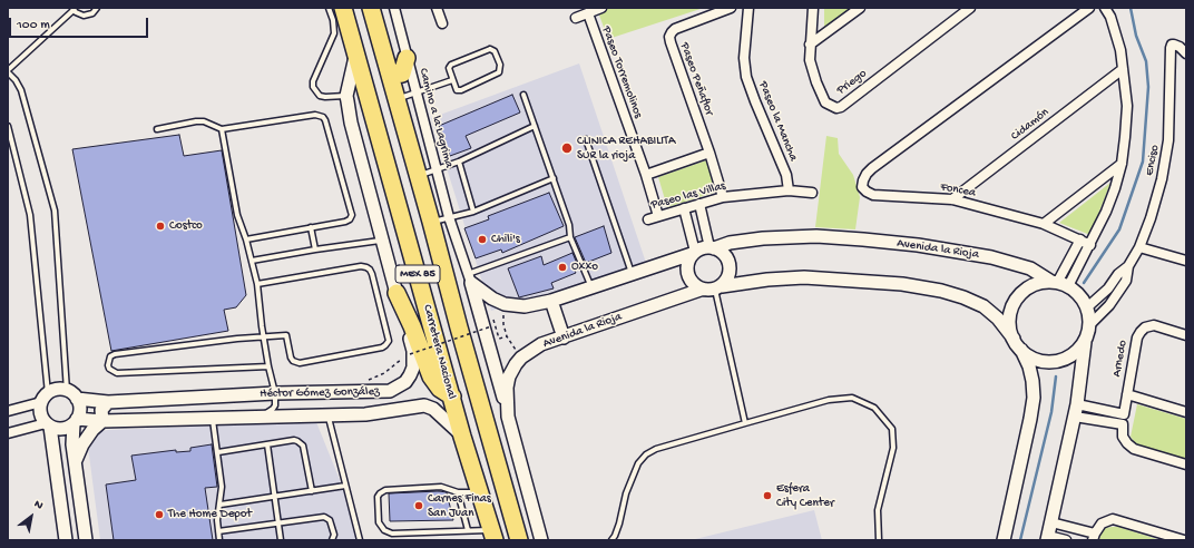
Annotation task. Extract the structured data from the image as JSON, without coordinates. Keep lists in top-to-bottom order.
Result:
{
  "streets": {
    "highway": ["MEX 85", "Carretera Nacional"],
    "street": [
      "Paseo Torremolinos",
      "Paseo Peñaflor",
      "Priego",
      "Camino a la Lagrima",
      "Paseo la Mancha",
      "Cidamón",
      "Enciso",
      "Foncea",
      "Paseo las Villas",
      "Avenida la Rioja",
      "Arnedo",
      "Héctor Gómez González"
    ]
  },
  "crossings": [
    ["Paseo Torremolinos", "Paseo las Villas"],
    ["Paseo Peñaflor", "Paseo las Villas"],
    ["Paseo la Mancha", "Paseo las Villas"],
    ["Cidamón", "Foncea"],
    ["Carretera Nacional", "Héctor Gómez González"]
  ],
  "places": [
    "CLINICA REHABILITA SUR la rioja",
    "Costco",
    "Chili's",
    "Oxxo",
    "Esfera City Center",
    "Carnes Finas San Juan",
    "The Home Depot"
  ],
  "scale_bar": "100 m",
  "north": "top right"
}
